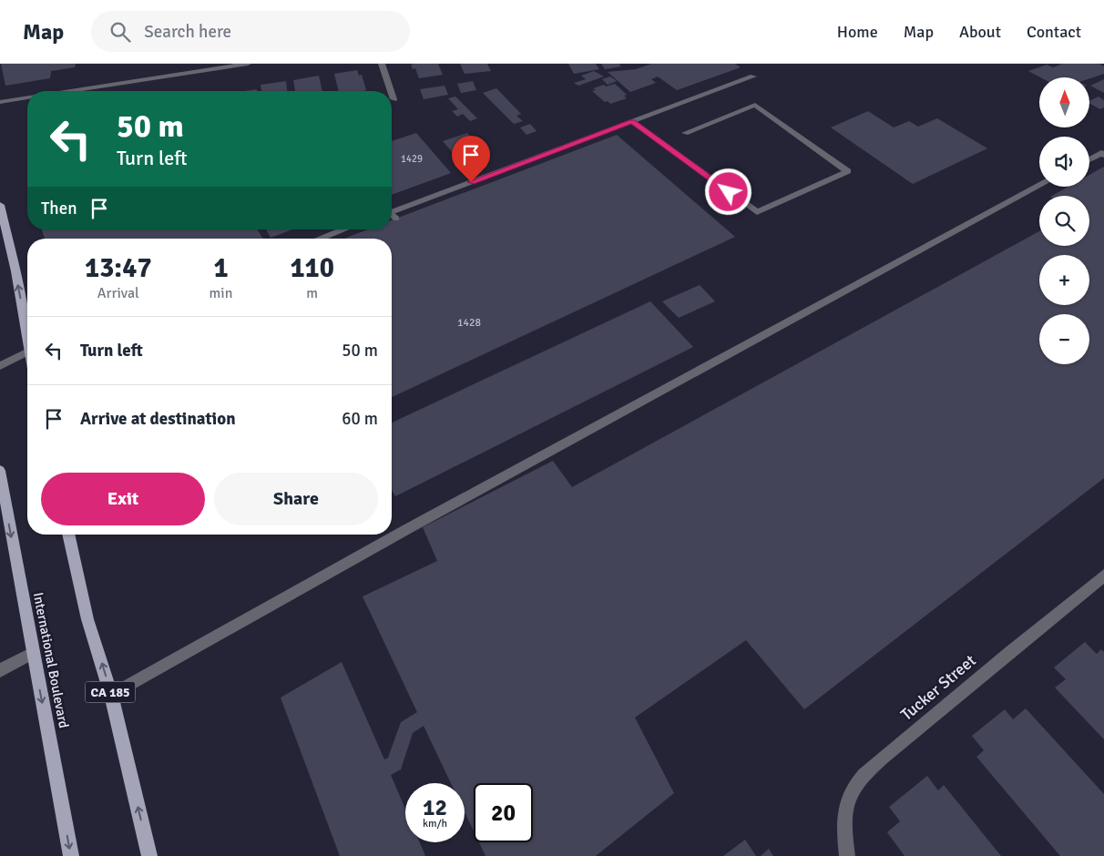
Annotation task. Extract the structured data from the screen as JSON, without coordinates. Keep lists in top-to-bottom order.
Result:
{
  "streets": {
    "main road": ["International Boulevard", "CA 185"],
    "street": ["Tucker Street"]
  },
  "house_numbers": ["1429", "1428"],
  "north": "top",
  "page": {
    "header": "Map",
    "search": "Search here",
    "nav": [
      "Home",
      "Map",
      "About",
      "Contact"
    ],
    "map_buttons": ["+", "−"],
    "turn": ["50 m", "Turn left"],
    "then": "Then",
    "eta": [
      "13:47",
      "Arrival",
      "1",
      "min",
      "110",
      "m"
    ],
    "list": [
      {
        "name": "Turn left",
        "value": "50 m"
      },
      {
        "name": "Arrive at destination",
        "value": "60 m"
      }
    ],
    "buttons": ["Exit", "Share"],
    "speed": "12 km/h",
    "limit": "20"
  }
}
